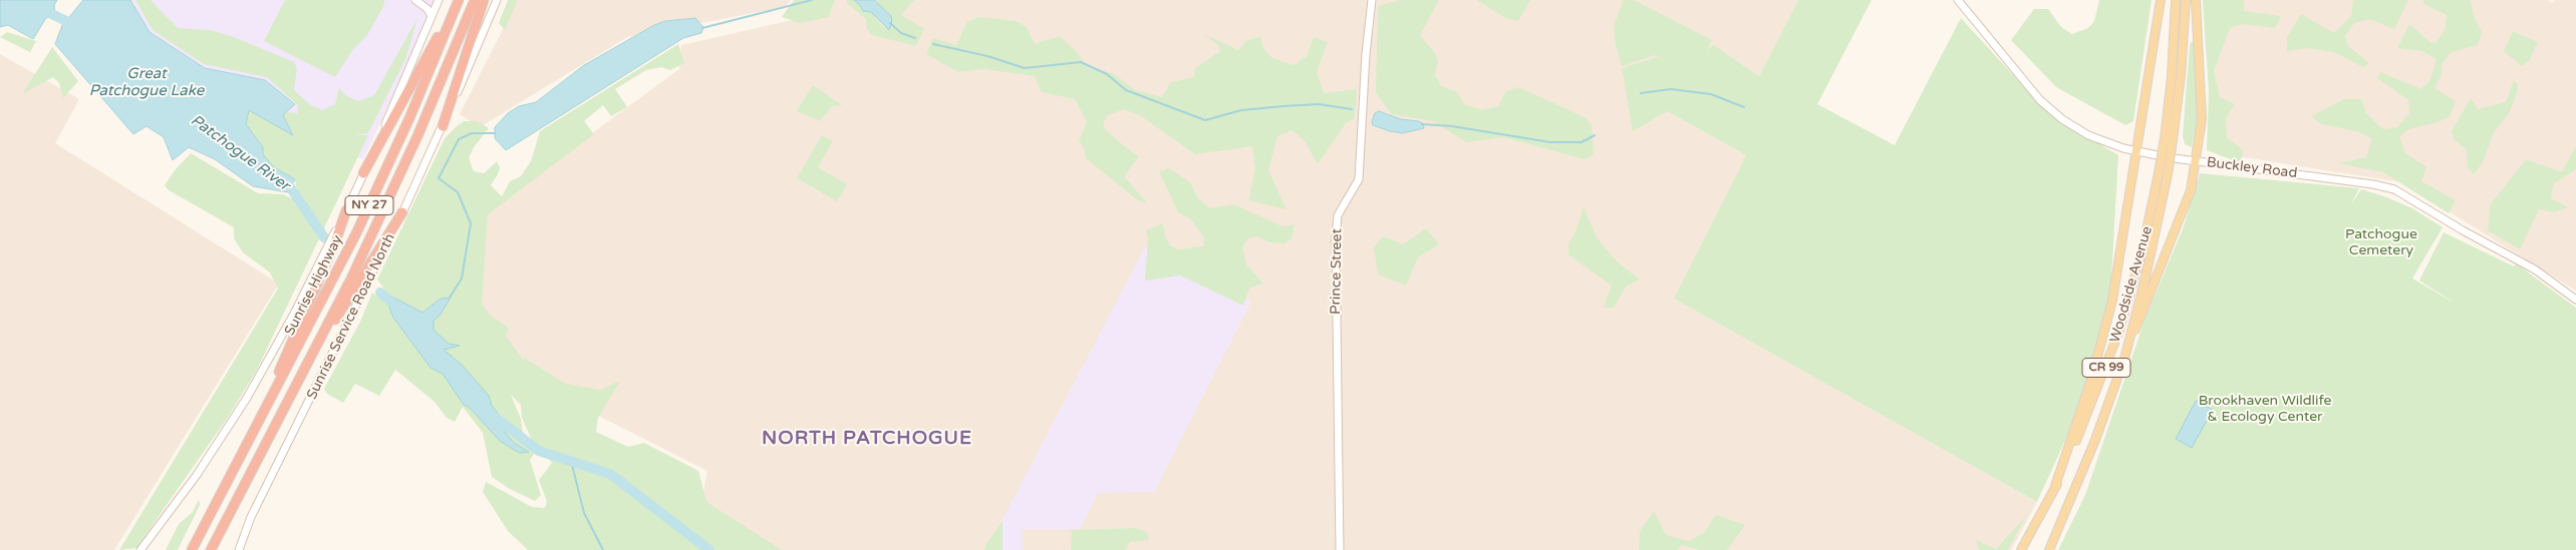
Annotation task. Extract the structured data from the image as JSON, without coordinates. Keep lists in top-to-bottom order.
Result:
{
  "streets": {
    "highway": ["NY 27", "Sunrise Highway"],
    "main road": ["Woodside Avenue", "CR 99"],
    "street": ["Buckley Road", "Prince Street", "Sunrise Service Road North"]
  },
  "districts": ["NORTH PATCHOGUE"],
  "water": ["Great Patchogue Lake", "Patchogue River"],
  "parks": ["Patchogue Cemetery", "Brookhaven Wildlife & Ecology Center"]
}
